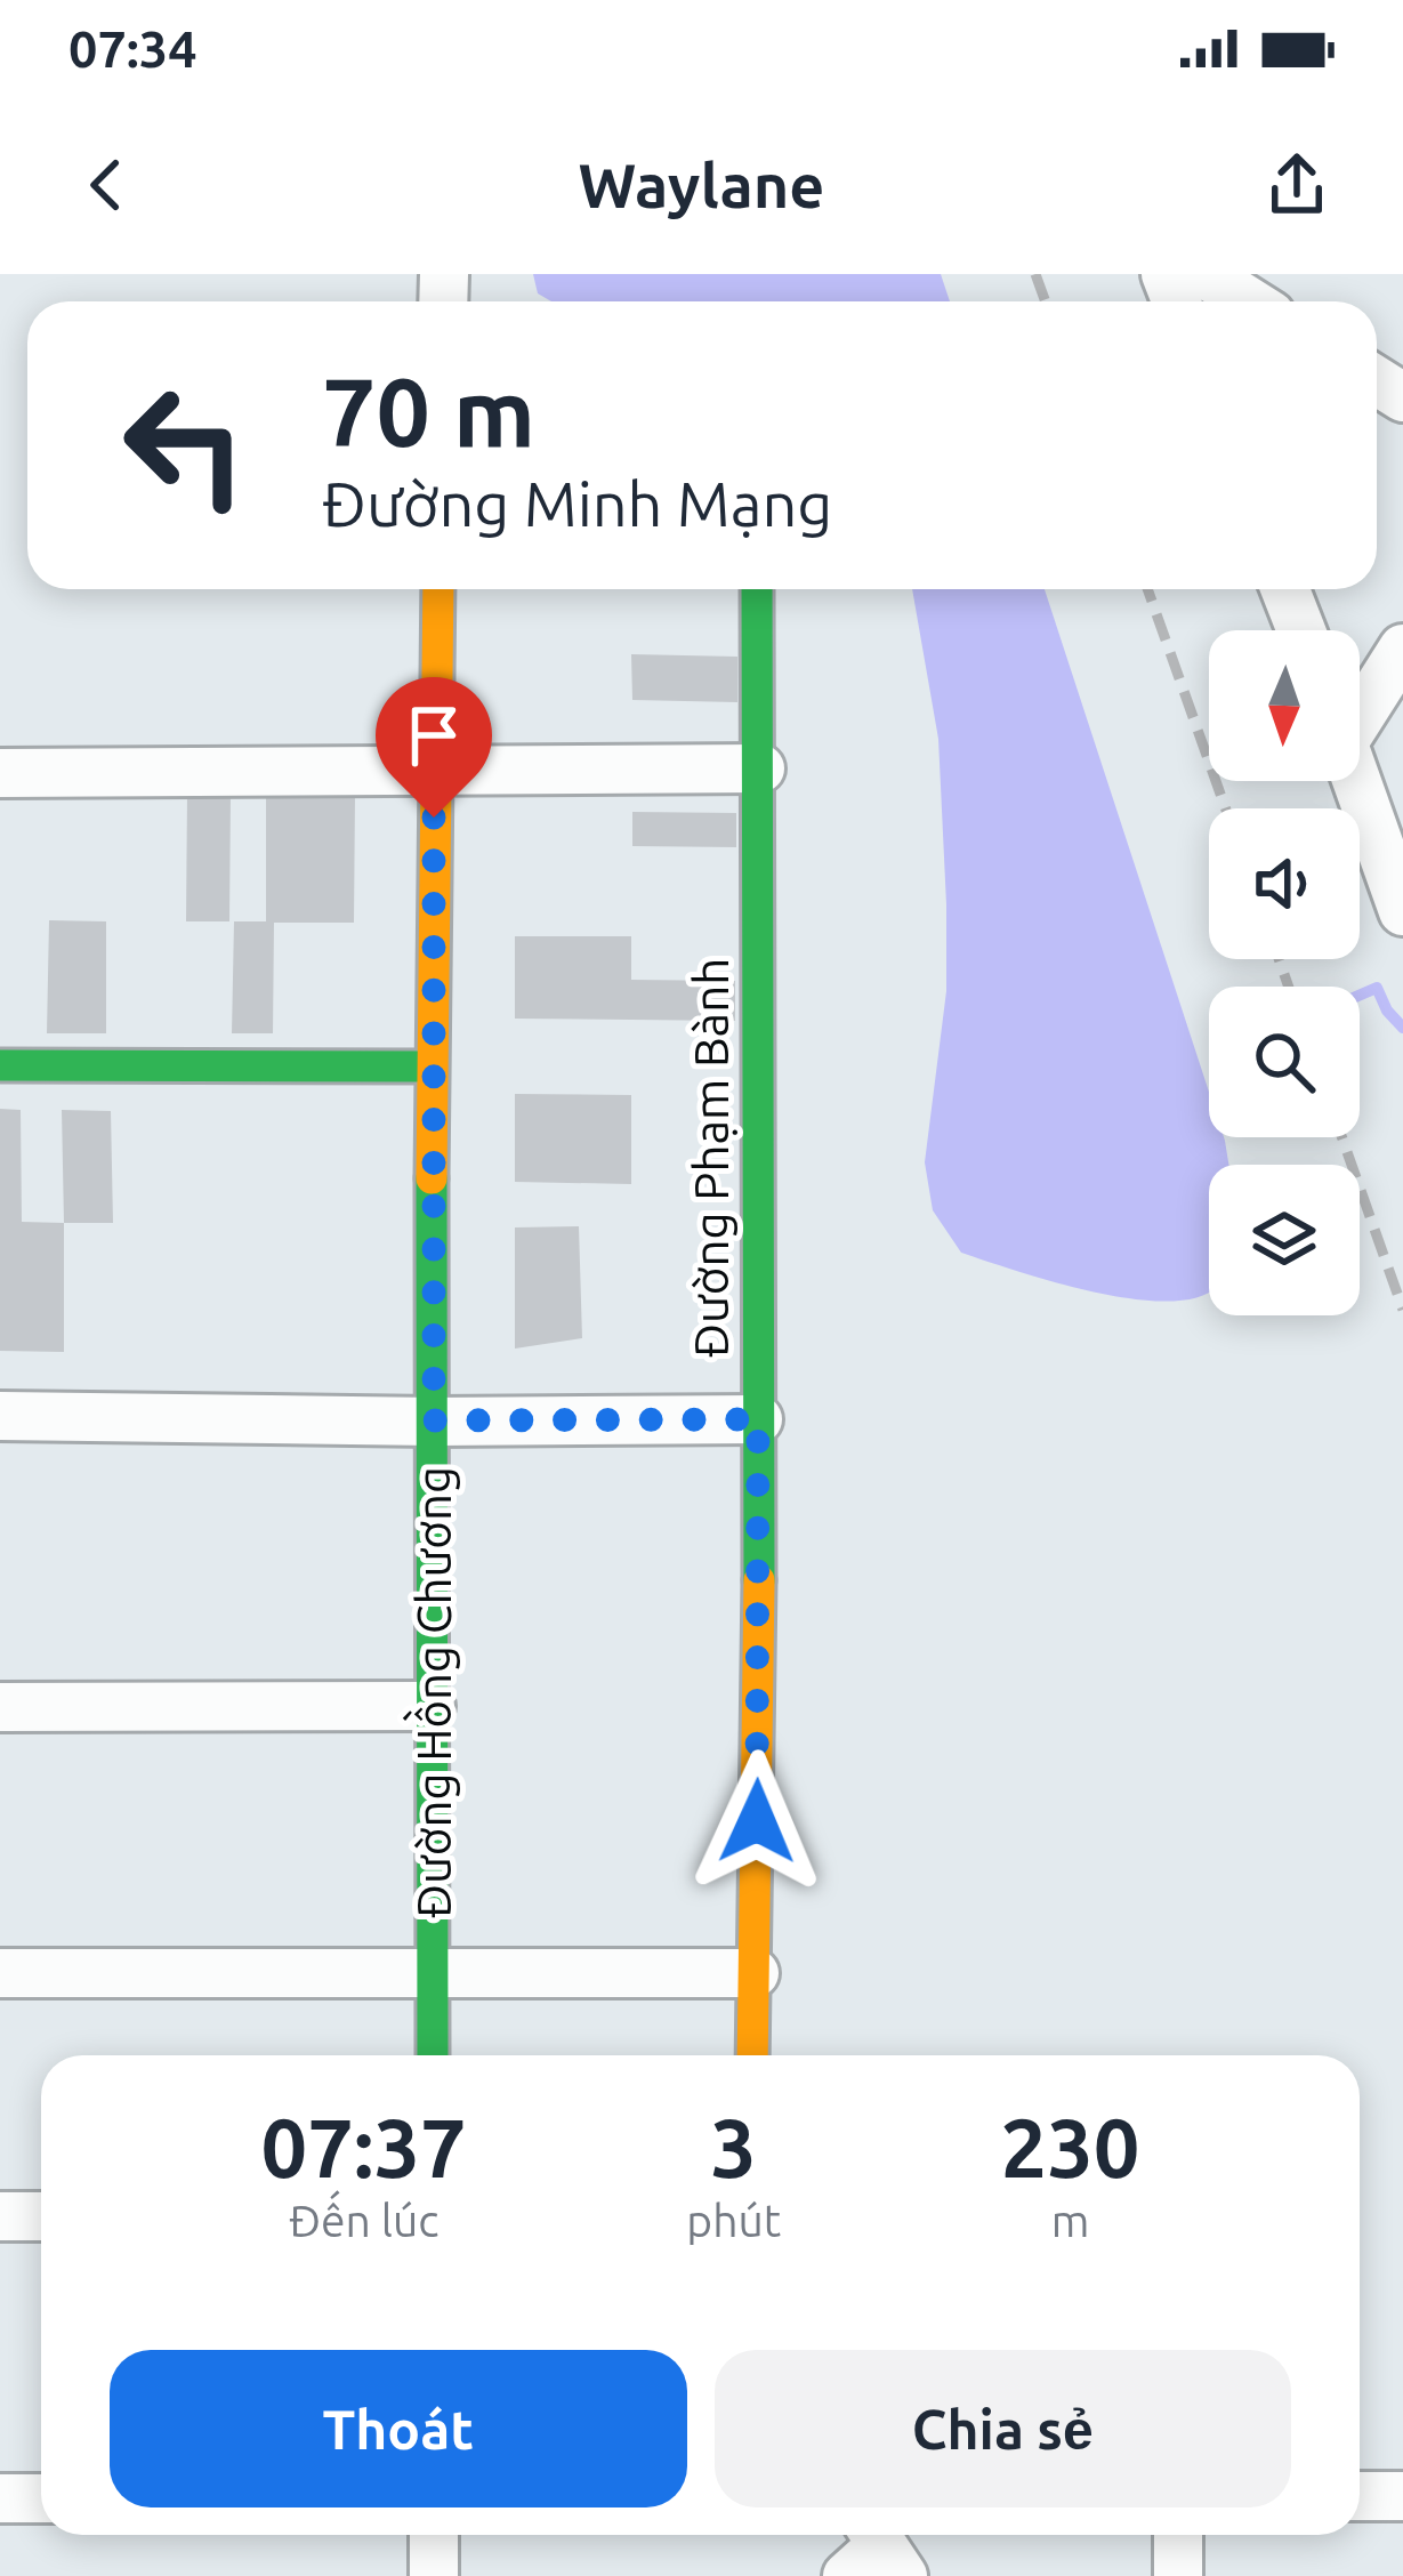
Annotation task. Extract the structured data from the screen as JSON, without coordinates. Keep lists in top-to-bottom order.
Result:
{
  "streets": {
    "street": ["Đường Phạm Bành", "Đường Hồng Chương"]
  },
  "north": "bottom",
  "page": {
    "status": "07:34",
    "header": "Waylane",
    "turn": ["70 m", "Đường Minh Mạng"],
    "eta": [
      "07:37",
      "Đến lúc",
      "3",
      "phút",
      "230",
      "m"
    ],
    "buttons": ["Thoát", "Chia sẻ"]
  }
}
